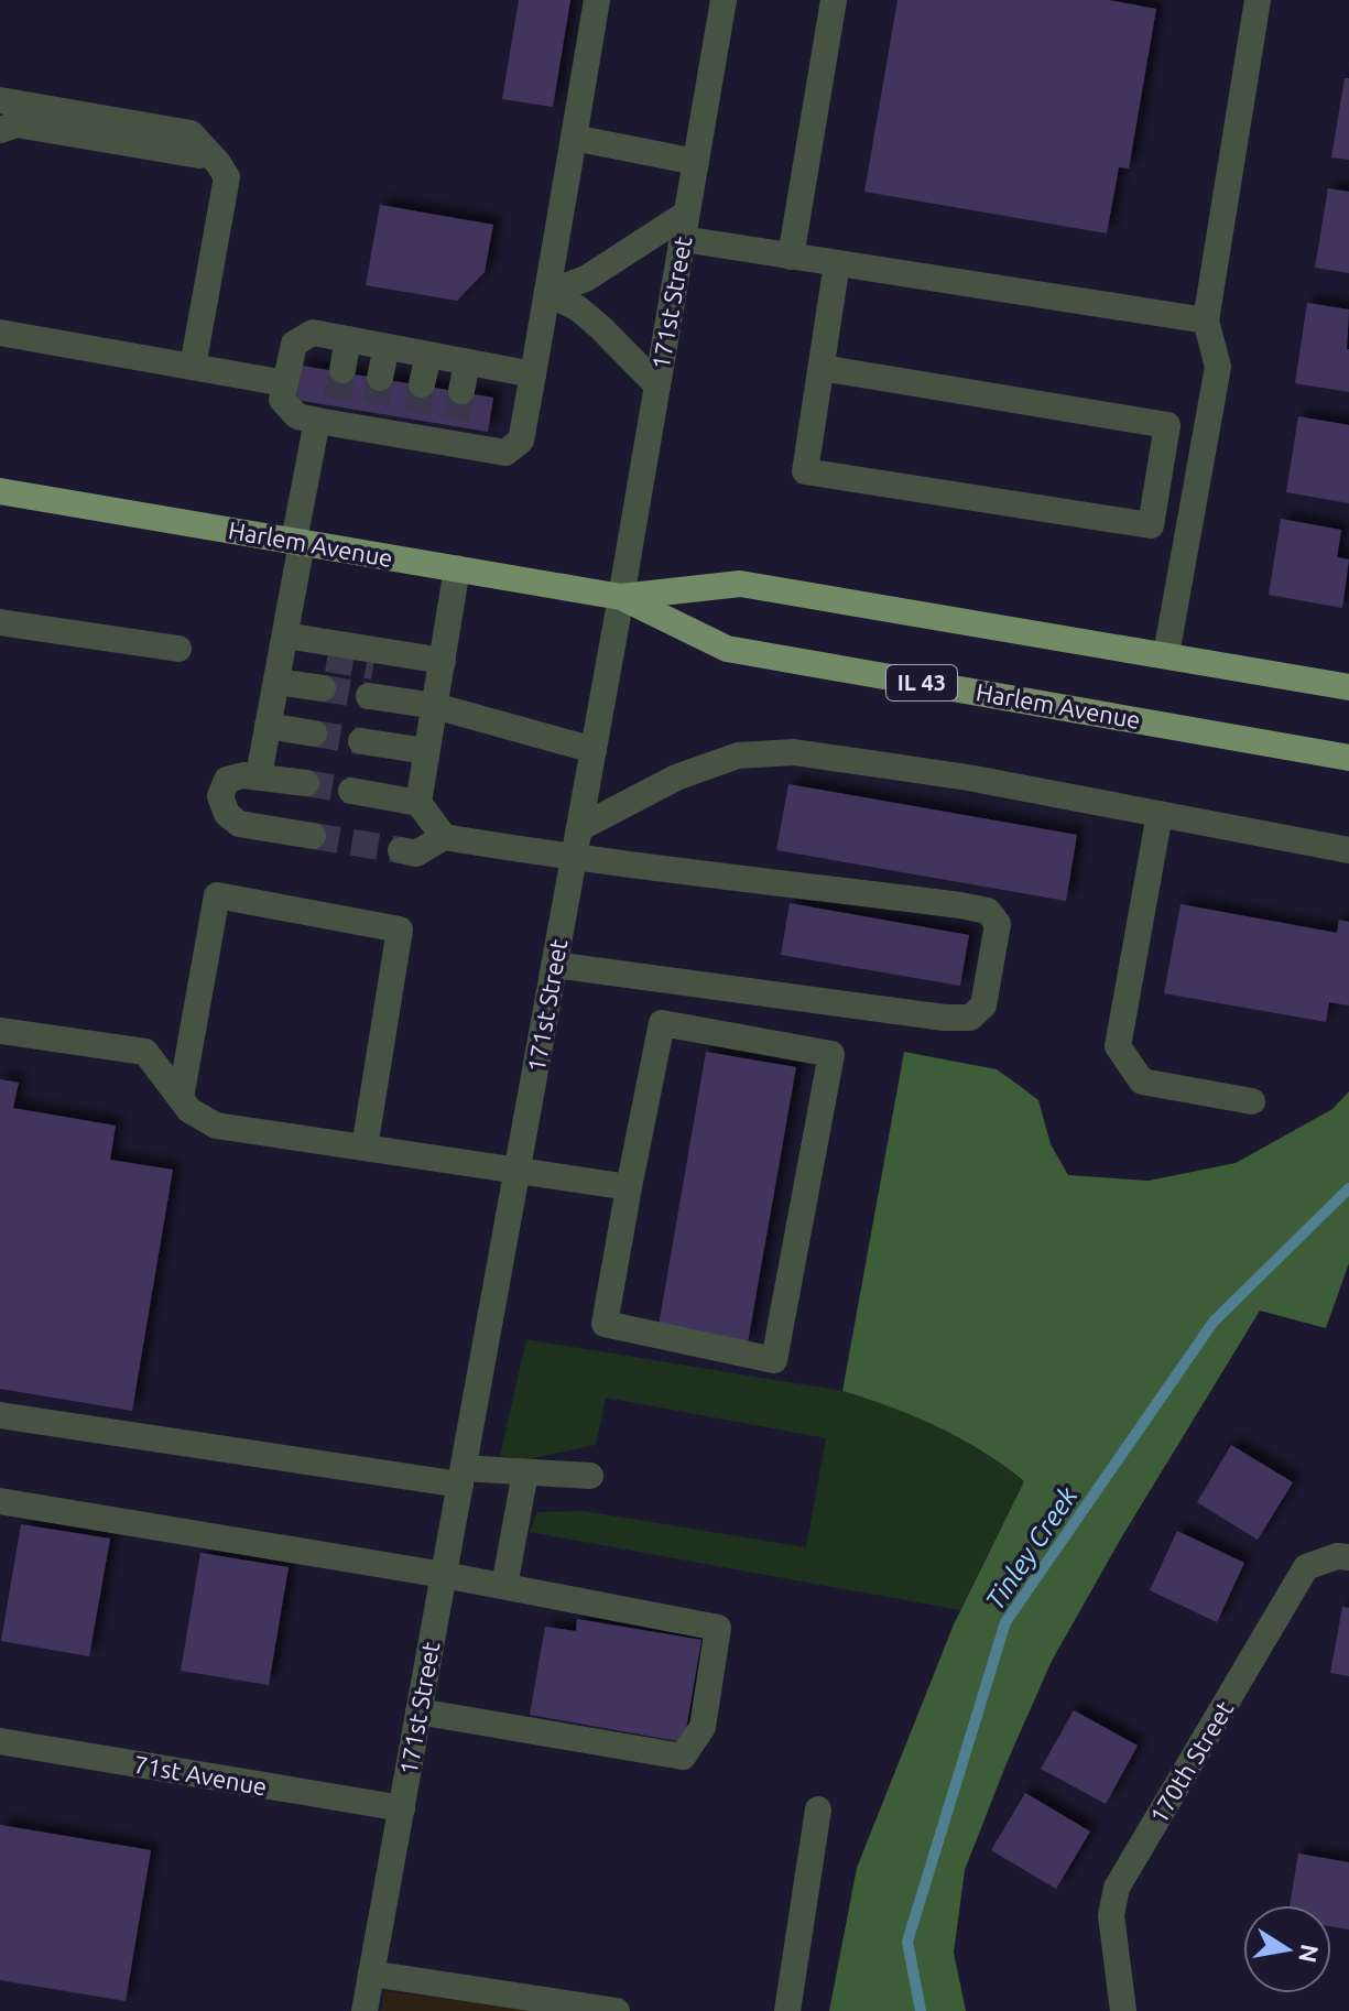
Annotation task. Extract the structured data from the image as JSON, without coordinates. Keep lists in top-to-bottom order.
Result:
{
  "streets": {
    "main road": ["Harlem Avenue", "IL 43"],
    "street": ["171st Street", "170th Street", "71st Avenue"]
  },
  "crossings": [
    ["171st Street", "Harlem Avenue"],
    ["171st Street", "71st Avenue"]
  ],
  "water": ["Tinley Creek"],
  "north": "right"
}
